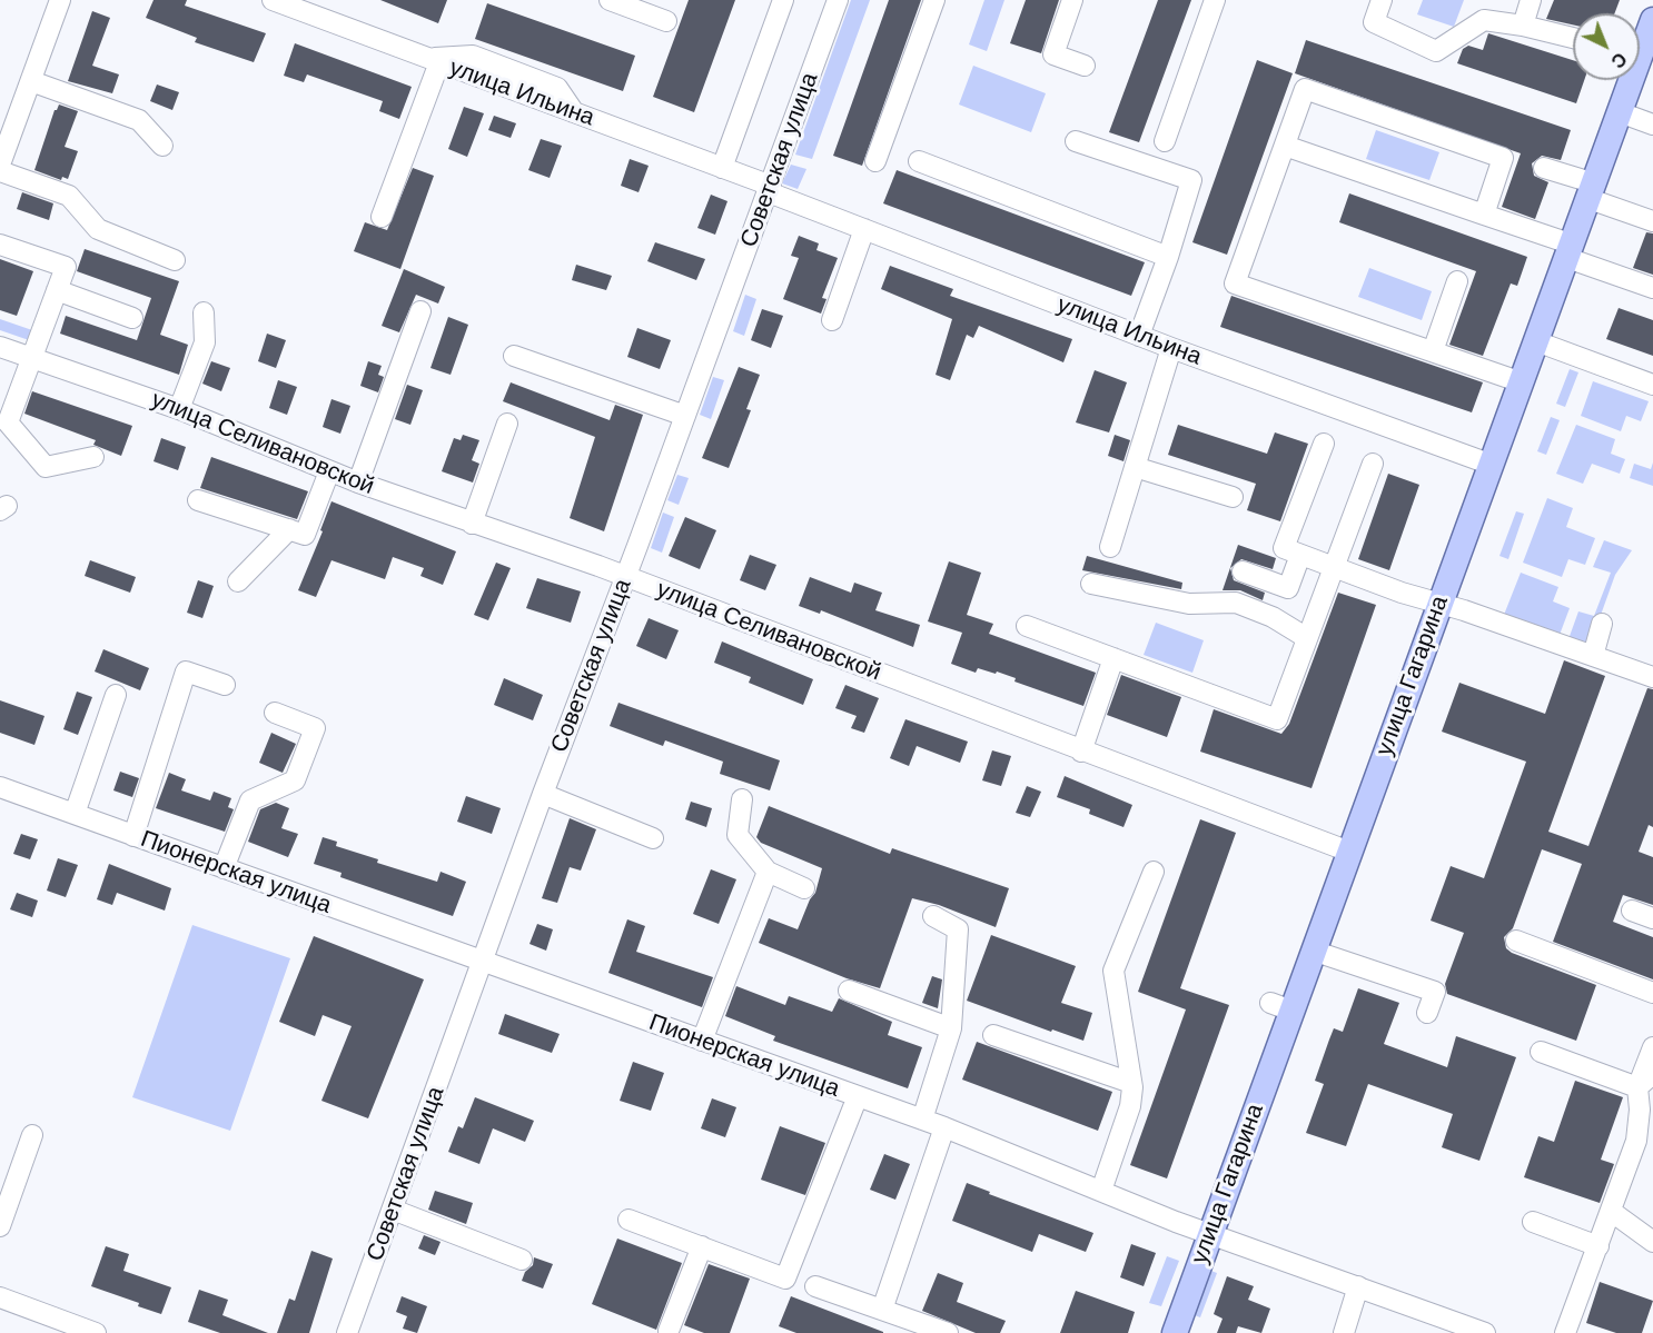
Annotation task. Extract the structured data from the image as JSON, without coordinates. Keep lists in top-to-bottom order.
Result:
{
  "streets": {
    "main road": ["улица Гагарина"],
    "street": [
      "улица Ильина",
      "Советская улица",
      "улица Селивановской",
      "Пионерская улица"
    ]
  },
  "crossings": [
    ["улица Ильина", "Советская улица"],
    ["улица Ильина", "улица Гагарина"],
    ["Советская улица", "улица Селивановской"],
    ["Советская улица", "Пионерская улица"],
    ["улица Селивановской", "улица Гагарина"],
    ["улица Гагарина", "Пионерская улица"]
  ],
  "north": "bottom right"
}
